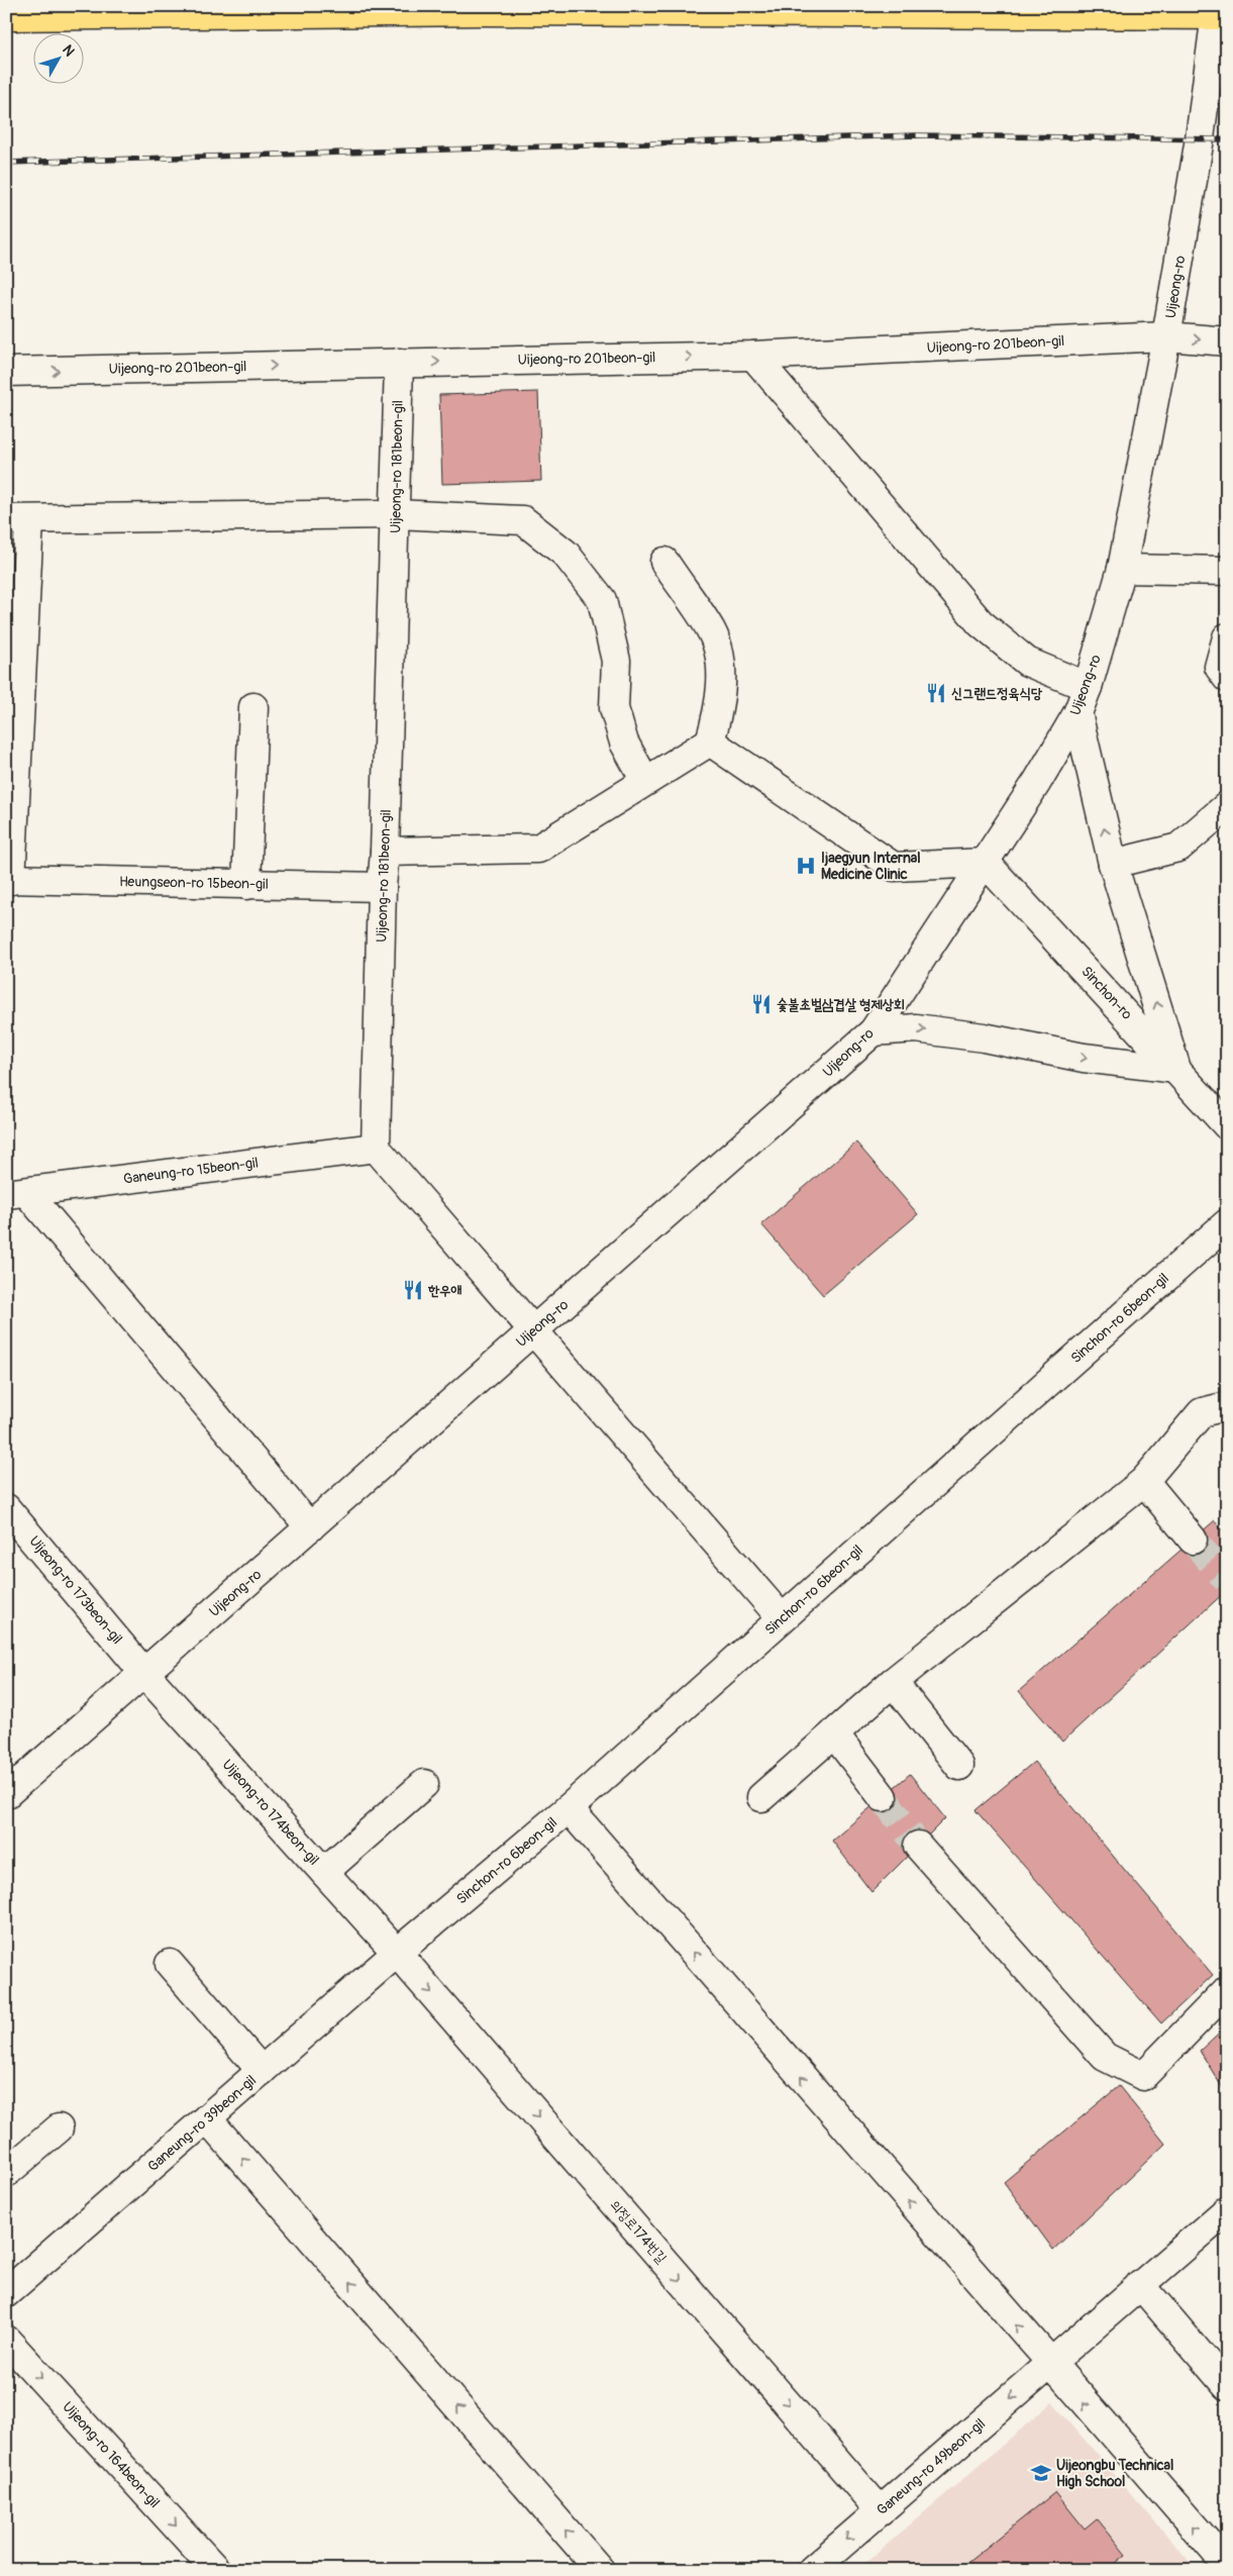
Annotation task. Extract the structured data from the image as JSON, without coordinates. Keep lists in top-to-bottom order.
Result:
{
  "streets": {
    "street": [
      "Uijeong-ro",
      "Uijeong-ro 201beon-gil",
      "Uijeong-ro 181beon-gil",
      "Heungseon-ro 15beon-gil",
      "Sinchon-ro",
      "Ganeung-ro 15beon-gil",
      "Sinchon-ro 6beon-gil",
      "Uijeong-ro 173beon-gil",
      "Uijeong-ro 174beon-gil",
      "Ganeung-ro 39beon-gil",
      "의정로174번길",
      "Uijeong-ro 164beon-gil",
      "Ganeung-ro 49beon-gil"
    ]
  },
  "crossings": [
    ["Uijeong-ro", "Uijeong-ro 201beon-gil"],
    ["Uijeong-ro", "Sinchon-ro"],
    ["Uijeong-ro", "Uijeong-ro 173beon-gil"],
    ["Uijeong-ro", "Uijeong-ro 174beon-gil"],
    ["Uijeong-ro 201beon-gil", "Uijeong-ro 181beon-gil"],
    ["Uijeong-ro 181beon-gil", "Heungseon-ro 15beon-gil"],
    ["Uijeong-ro 181beon-gil", "Ganeung-ro 15beon-gil"],
    ["Sinchon-ro 6beon-gil", "Uijeong-ro 174beon-gil"],
    ["Sinchon-ro 6beon-gil", "Ganeung-ro 39beon-gil"],
    ["Sinchon-ro 6beon-gil", "의정로174번길"],
    ["Uijeong-ro 173beon-gil", "Uijeong-ro 174beon-gil"],
    ["Uijeong-ro 174beon-gil", "Ganeung-ro 39beon-gil"],
    ["Uijeong-ro 174beon-gil", "의정로174번길"],
    ["Ganeung-ro 39beon-gil", "의정로174번길"],
    ["의정로174번길", "Ganeung-ro 49beon-gil"]
  ],
  "one_way": ["Uijeong-ro 164beon-gil", "Ganeung-ro 49beon-gil"],
  "places": {
    "restaurant": ["신그랜드정육식당", "숯불초벌삼겹살 형제상회", "한우애"],
    "hospital": ["Ijaegyun Internal Medicine Clinic"],
    "school or university": ["Uijeongbu Technical High School"]
  },
  "north": "top right"
}
